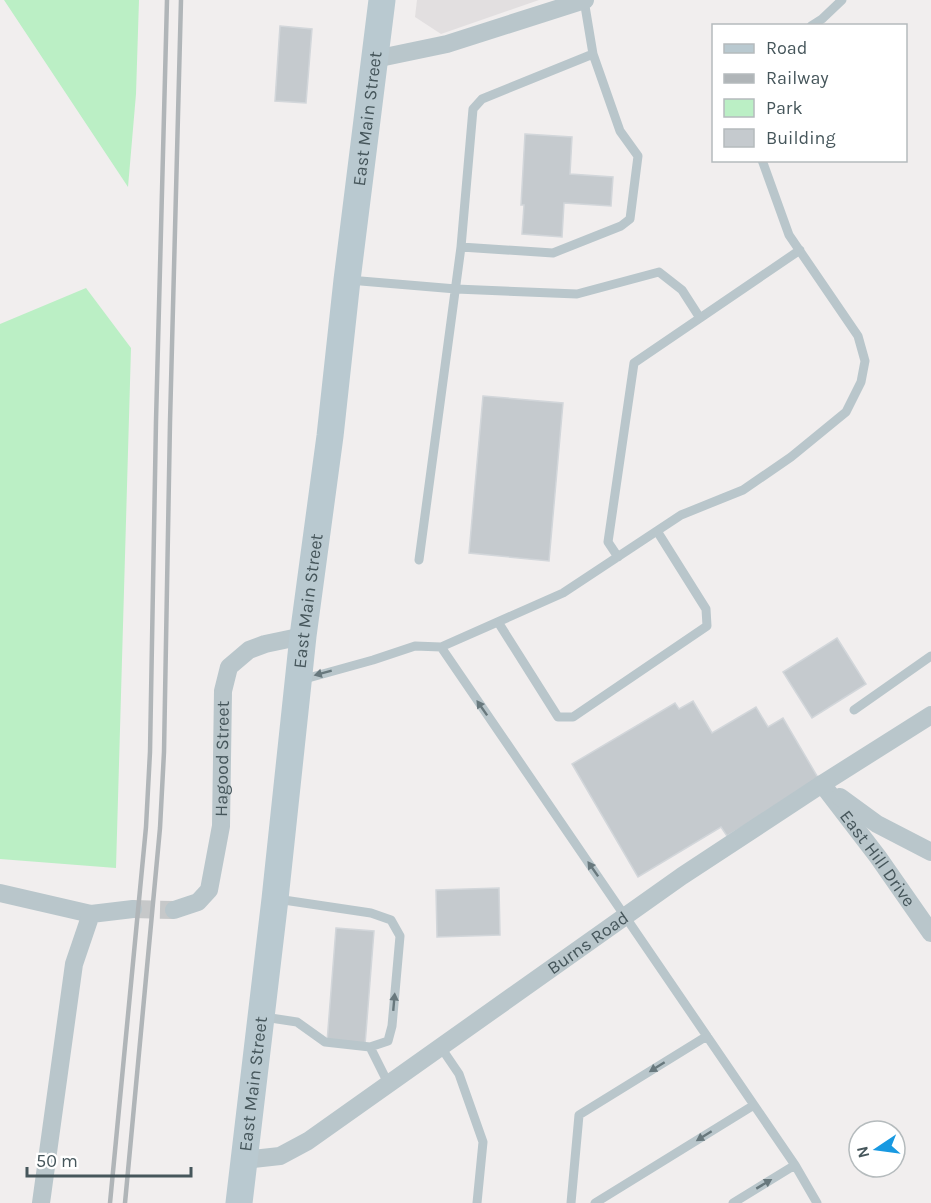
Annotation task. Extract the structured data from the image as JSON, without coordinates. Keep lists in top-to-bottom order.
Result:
{
  "streets": {
    "main road": ["East Main Street"],
    "street": ["Hagood Street", "East Hill Drive", "Burns Road"]
  },
  "crossings": [
    ["East Main Street", "Hagood Street"],
    ["East Main Street", "Burns Road"],
    ["East Hill Drive", "Burns Road"]
  ],
  "legend": [
    "Road",
    "Railway",
    "Park",
    "Building"
  ],
  "scale_bar": "50 m",
  "north": "left"
}
